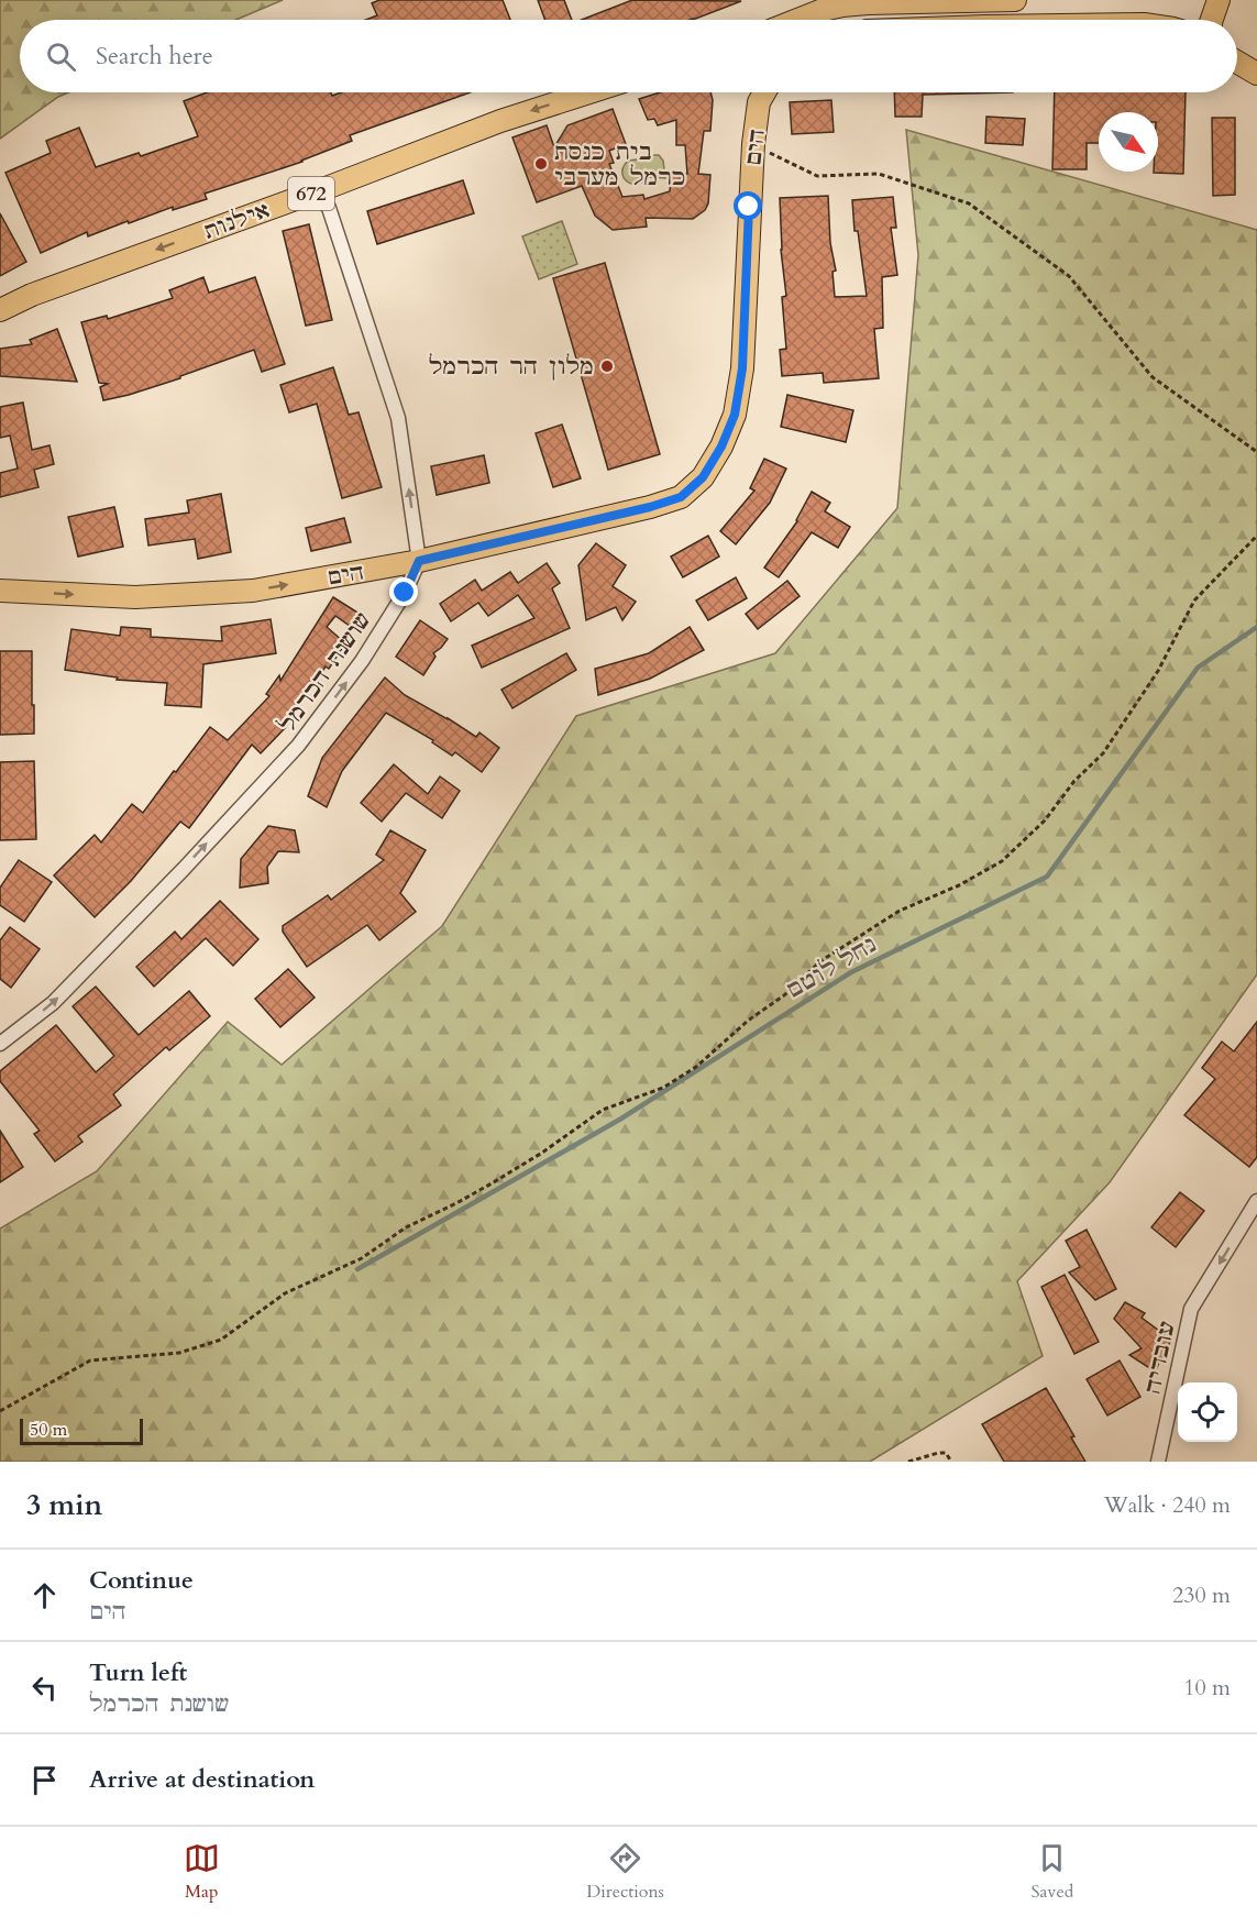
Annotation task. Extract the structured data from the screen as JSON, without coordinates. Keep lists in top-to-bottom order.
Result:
{
  "streets": {
    "main road": ["הים", "672", "אילנות"],
    "street": ["שושנת הכרמל", "עובדיה"]
  },
  "crossings": [
    ["הים", "שושנת הכרמל"]
  ],
  "one_way": [
    "הים",
    "אילנות",
    "שושנת הכרמל",
    "עובדיה"
  ],
  "water": ["נחל לוטם"],
  "places": ["בית כנסת כרמל מערבי", "מלון הר הכרמל"],
  "scale_bar": "50 m",
  "north": "bottom right",
  "page": {
    "search": "Search here",
    "scale": "50 m",
    "heading": ["3 min", "Walk · 240 m"],
    "list": [
      ["Continue", "הים", "230 m"],
      ["Turn left", "שושנת הכרמל", "10 m"],
      "Arrive at destination"
    ],
    "nav": ["Map", "Directions", "Saved"]
  }
}
